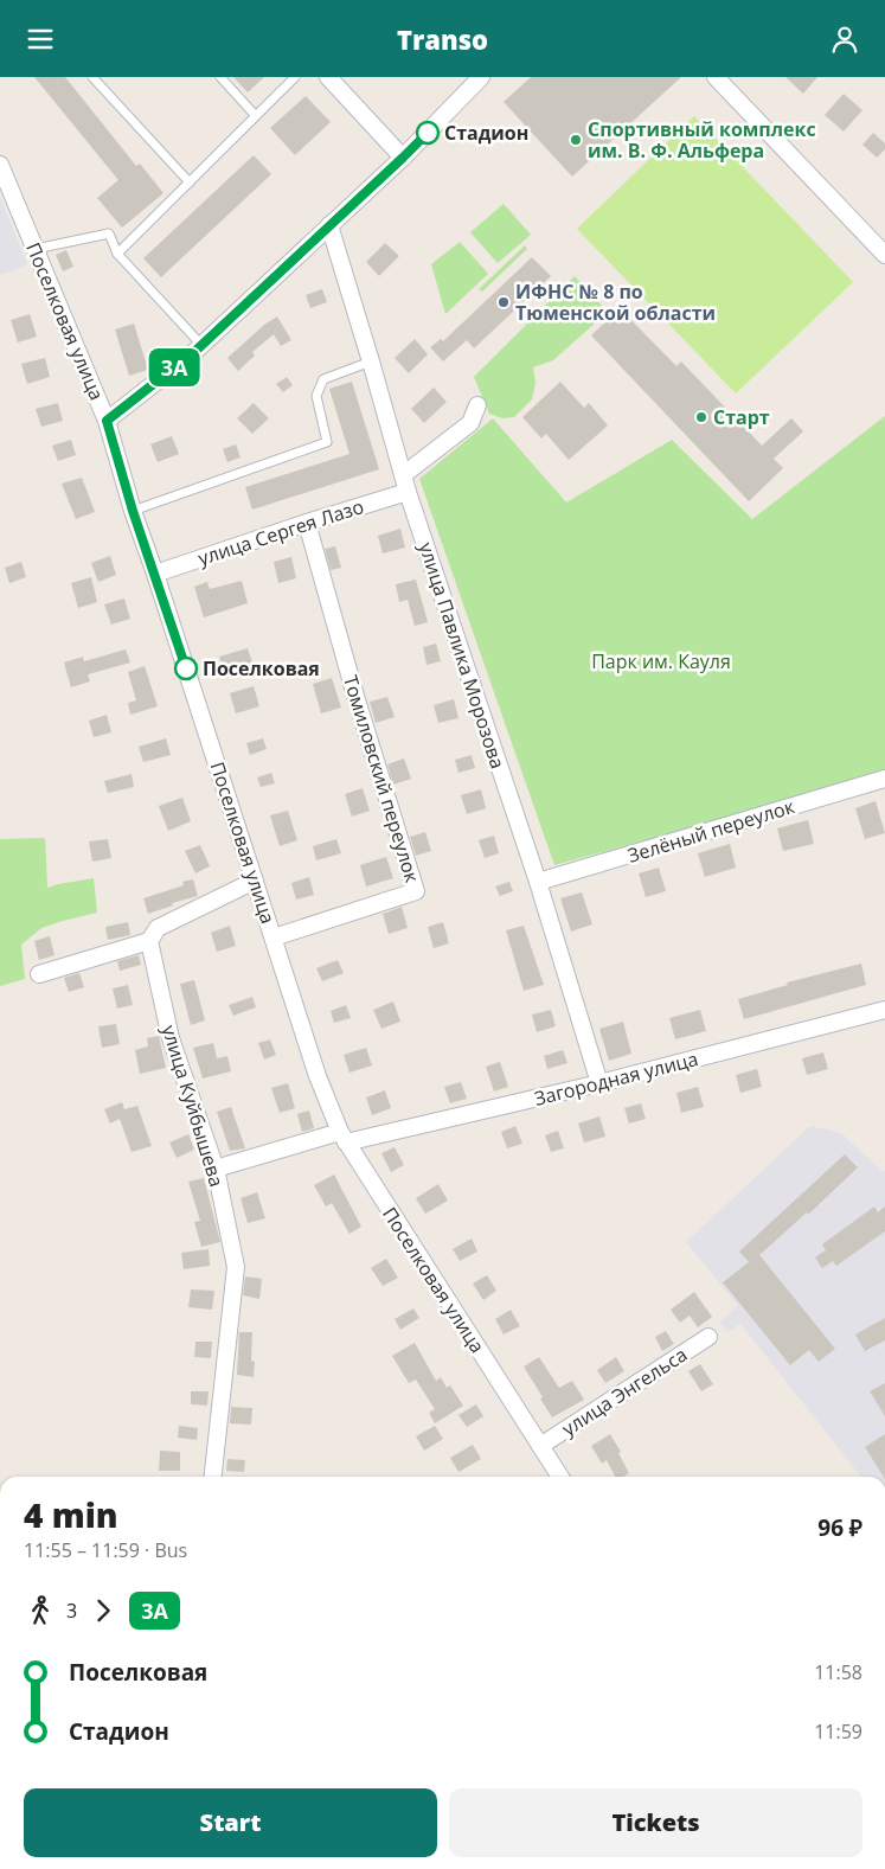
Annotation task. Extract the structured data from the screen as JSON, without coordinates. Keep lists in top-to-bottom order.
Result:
{
  "streets": {
    "street": [
      "Поселковая улица",
      "улица Сергея Лазо",
      "улица Павлика Морозова",
      "Томиловский переулок",
      "Зелёный переулок",
      "Загородная улица",
      "улица Куйбышева",
      "улица Энгельса"
    ]
  },
  "crossings": [
    ["Поселковая улица", "улица Сергея Лазо"],
    ["Поселковая улица", "Томиловский переулок"],
    ["Поселковая улица", "Загородная улица"],
    ["Поселковая улица", "улица Энгельса"],
    ["улица Сергея Лазо", "улица Павлика Морозова"],
    ["улица Сергея Лазо", "Томиловский переулок"],
    ["улица Павлика Морозова", "Зелёный переулок"],
    ["улица Павлика Морозова", "Загородная улица"],
    ["Загородная улица", "улица Куйбышева"]
  ],
  "parks": ["Парк им. Кауля"],
  "places": [
    "Стадион",
    "Спортивный комплекс им. В. Ф. Альфера",
    "ИФНС № 8 по Тюменской области",
    "Старт",
    "Поселковая"
  ],
  "lines": ["bus line 3А"],
  "page": {
    "header": "Transo",
    "on_map": "3А",
    "heading": ["4 min", "11:55 – 11:59 · Bus", "96 ₽"],
    "legs": ["3", "3А"],
    "list": [
      {
        "name": "Поселковая",
        "value": "11:58"
      },
      {
        "name": "Стадион",
        "value": "11:59"
      }
    ],
    "buttons": ["Start", "Tickets"]
  }
}
